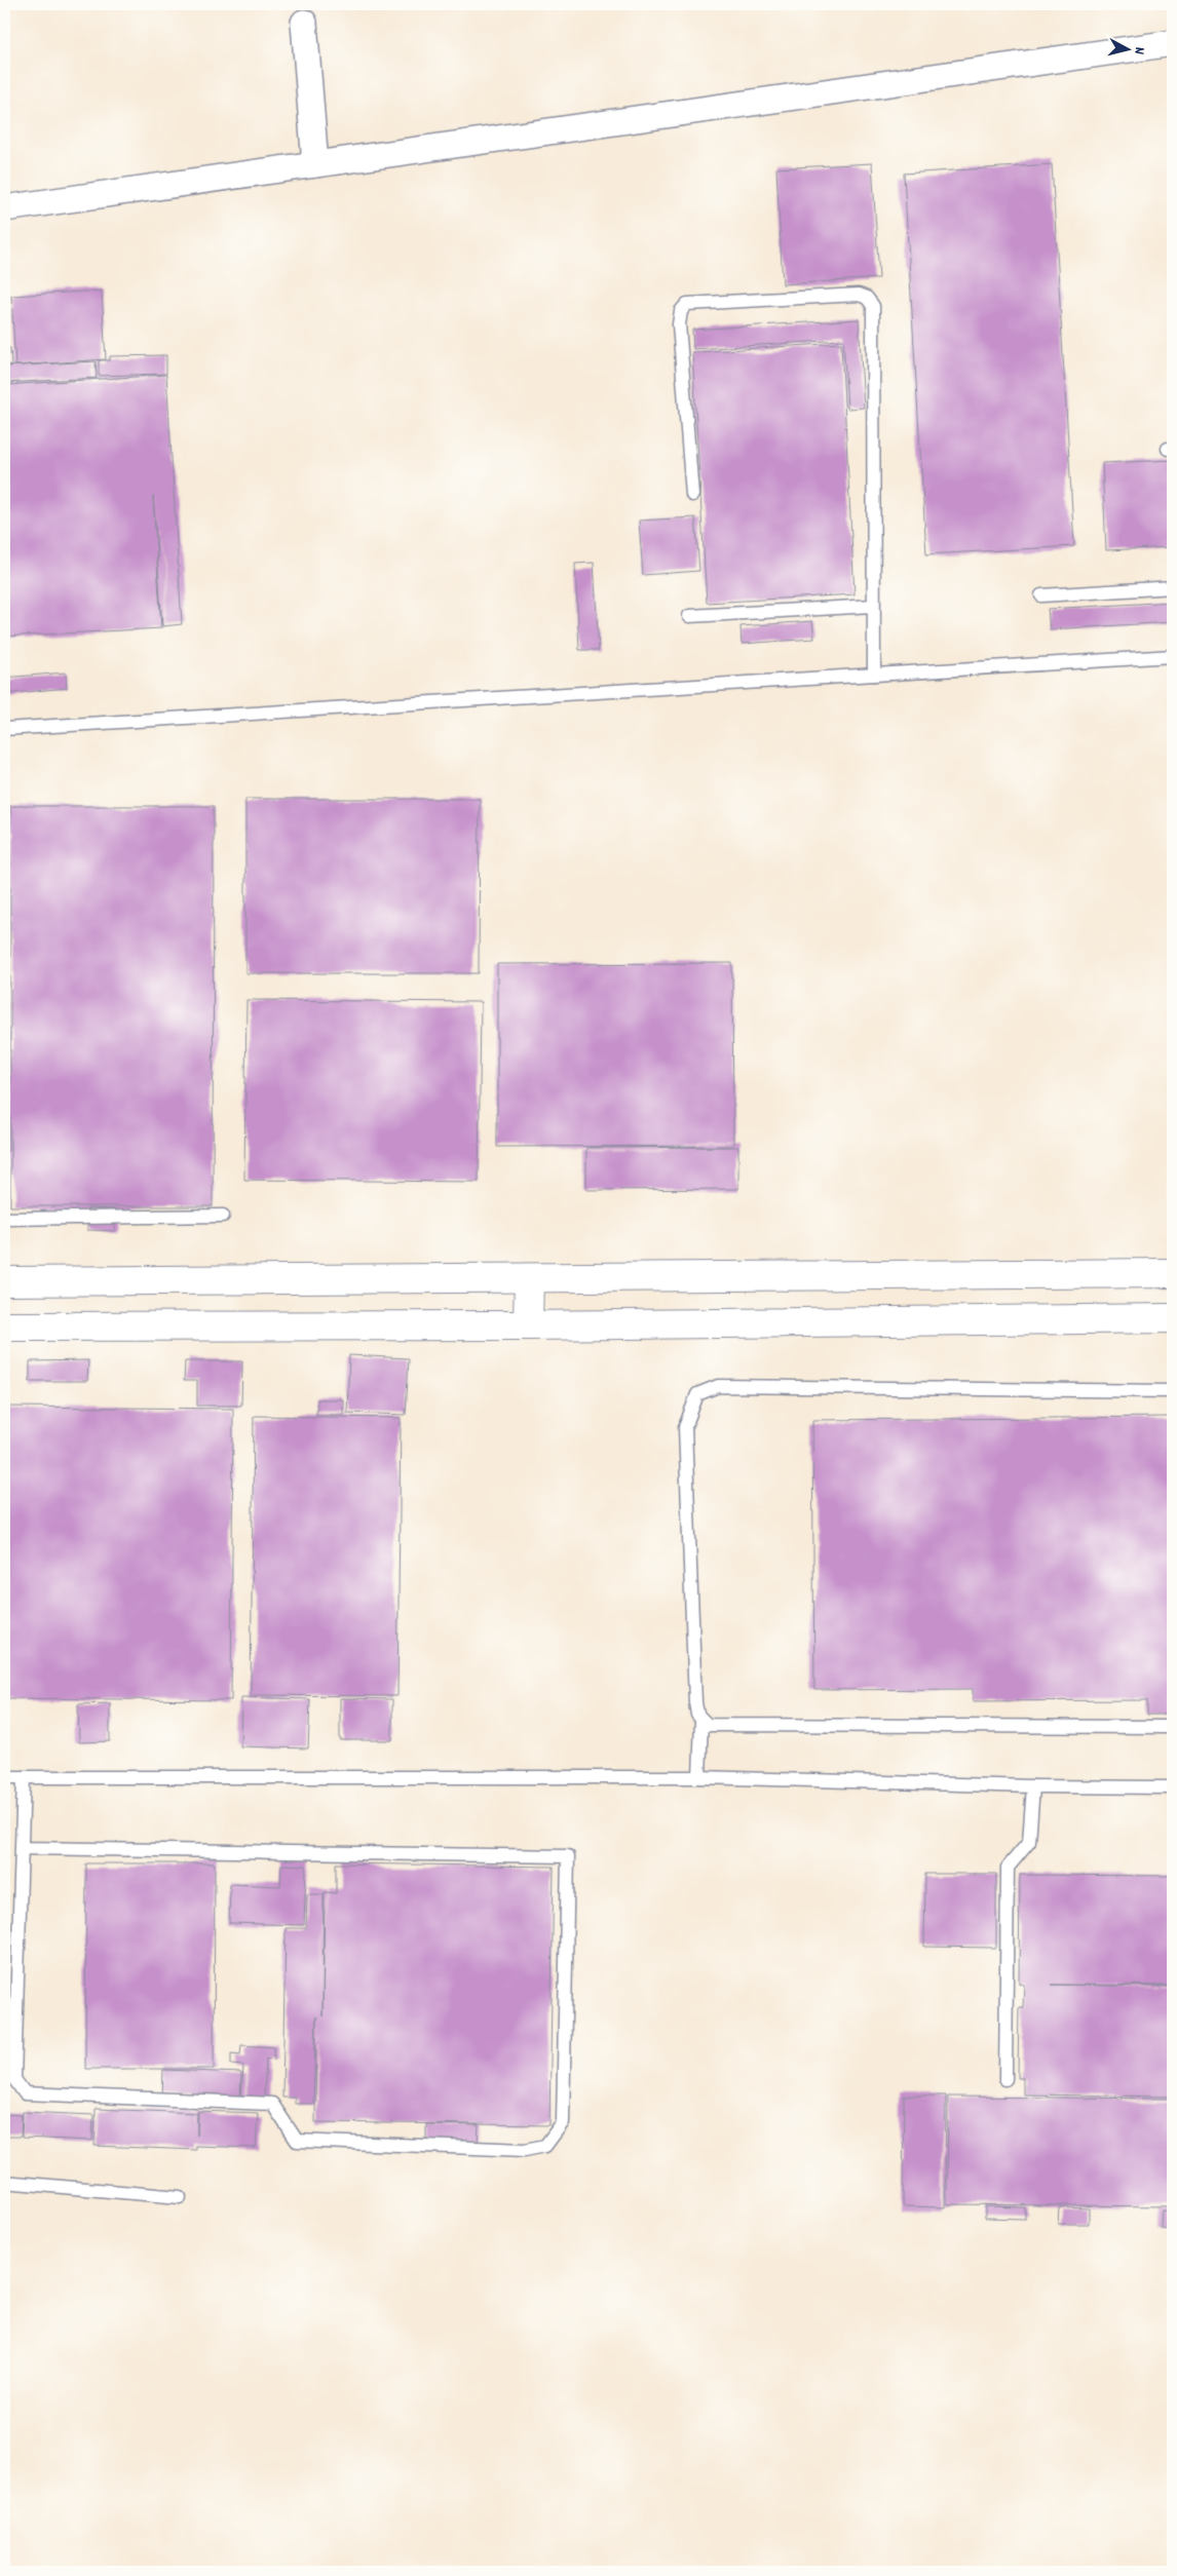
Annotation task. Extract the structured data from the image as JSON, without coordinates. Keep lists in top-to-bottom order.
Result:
{
  "north": "right"
}
